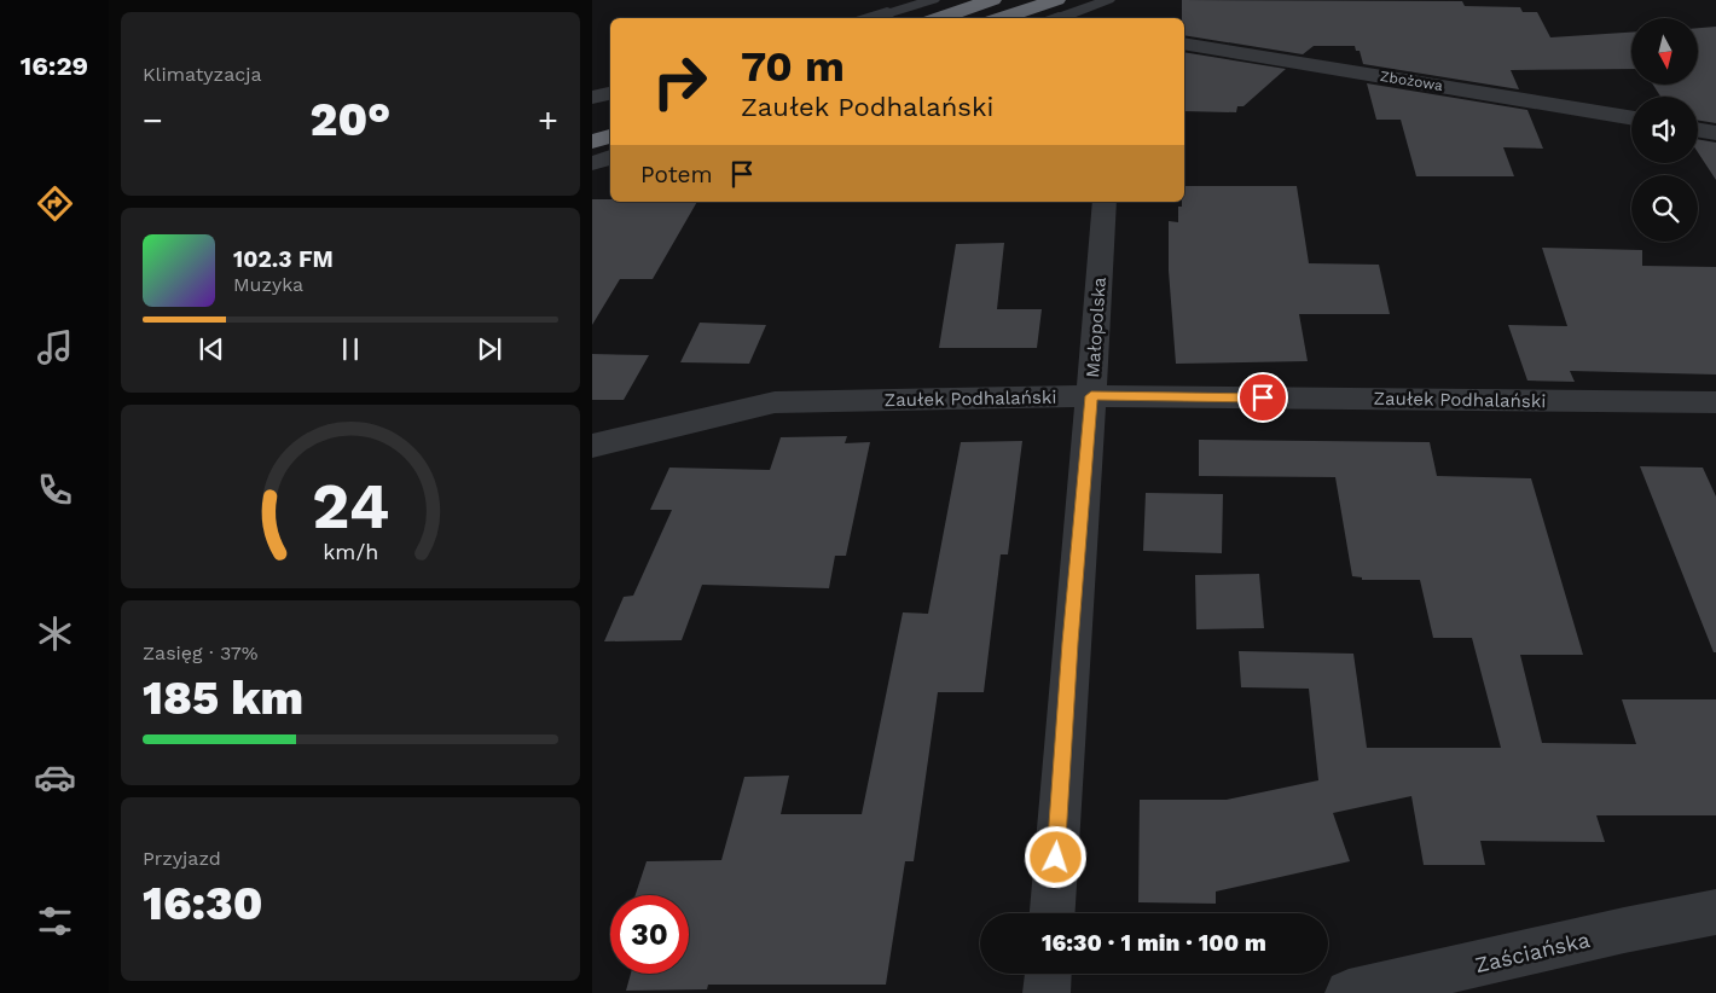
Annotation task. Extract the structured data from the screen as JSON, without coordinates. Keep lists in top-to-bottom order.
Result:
{
  "streets": {
    "street": [
      "Zbożowa",
      "Małopolska",
      "Zaułek Podhalański",
      "Zaściańska"
    ]
  },
  "crossings": [
    ["Małopolska", "Zaułek Podhalański"]
  ],
  "north": "bottom",
  "page": {
    "tabs": "16:29",
    "tile": [
      "Klimatyzacja",
      ["Zasięg · 37%", "185 km"],
      ["Przyjazd", "16:30"]
    ],
    "turn": ["70 m", "Zaułek Podhalański"],
    "heat": ["−", "20°", "+"],
    "then": "Potem",
    "song": ["102.3 FM", "Muzyka"],
    "limit": "30",
    "trip": "16:30 · 1 min · 100 m",
    "gauge": ["24", "km/h"]
  }
}
